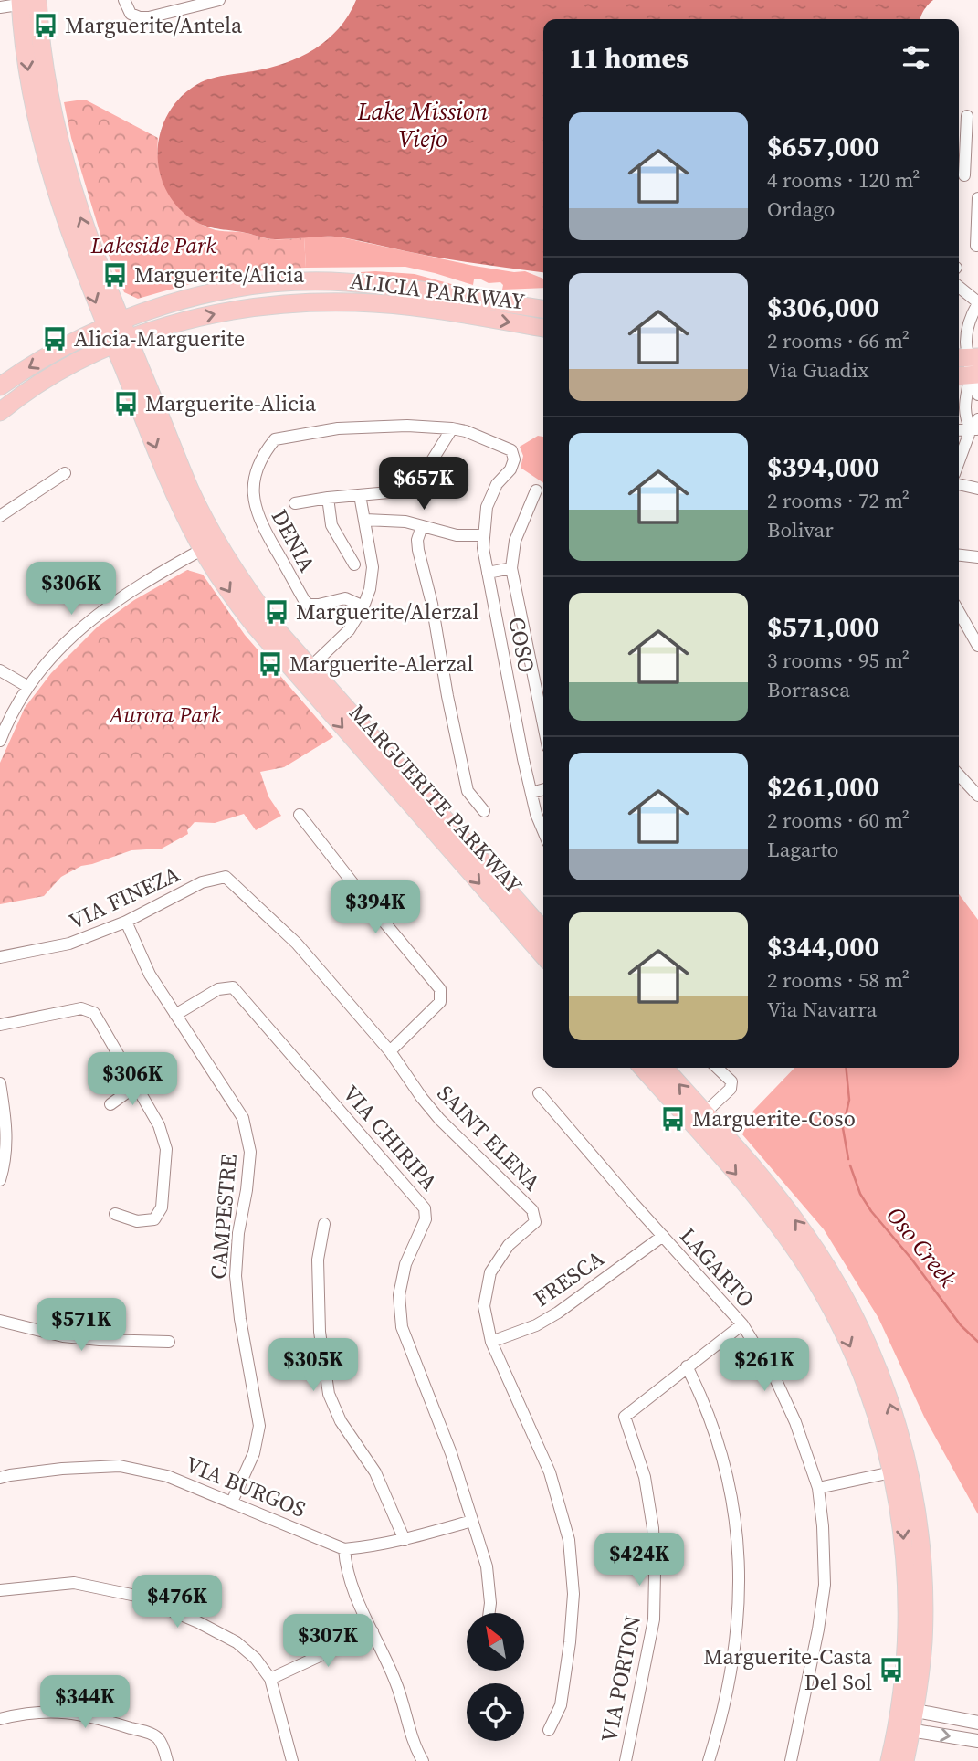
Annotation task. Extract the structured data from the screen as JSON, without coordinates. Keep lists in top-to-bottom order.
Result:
{
  "streets": {
    "main road": ["ALICIA PARKWAY", "MARGUERITE PARKWAY"],
    "street": [
      "DENIA",
      "COSO",
      "VIA FINEZA",
      "VIA CHIRIPA",
      "SAINT ELENA",
      "CAMPESTRE",
      "LAGARTO",
      "FRESCA",
      "VIA BURGOS",
      "VIA PORTON"
    ]
  },
  "crossings": [
    ["ALICIA PARKWAY", "MARGUERITE PARKWAY"],
    ["DENIA", "COSO"],
    ["VIA FINEZA", "SAINT ELENA"],
    ["VIA FINEZA", "CAMPESTRE"],
    ["VIA CHIRIPA", "CAMPESTRE"],
    ["VIA CHIRIPA", "VIA BURGOS"],
    ["SAINT ELENA", "FRESCA"],
    ["CAMPESTRE", "VIA BURGOS"],
    ["LAGARTO", "FRESCA"]
  ],
  "water": ["Lake Mission Viejo", "Oso Creek"],
  "parks": ["Lakeside Park", "Aurora Park"],
  "places": {
    "bus stop": [
      "Marguerite/Antela",
      "Marguerite/Alicia",
      "Alicia-Marguerite",
      "Marguerite-Alicia",
      "Marguerite/Alerzal",
      "Marguerite-Alerzal",
      "Marguerite-Coso",
      "Marguerite-Casta Del Sol"
    ]
  },
  "north": "top left",
  "page": {
    "heading": "11 homes",
    "list": [
      {
        "name": "$657,000",
        "note": "4 rooms · 120 m² · Ordago"
      },
      {
        "name": "$306,000",
        "note": "2 rooms · 66 m² · Via Guadix"
      },
      {
        "name": "$394,000",
        "note": "2 rooms · 72 m² · Bolivar"
      },
      {
        "name": "$571,000",
        "note": "3 rooms · 95 m² · Borrasca"
      },
      {
        "name": "$261,000",
        "note": "2 rooms · 60 m² · Lagarto"
      },
      {
        "name": "$344,000",
        "note": "2 rooms · 58 m² · Via Navarra"
      }
    ],
    "price": [
      "$657K",
      "$306K",
      "$394K",
      "$306K",
      "$571K",
      "$305K",
      "$261K",
      "$424K",
      "$476K",
      "$307K",
      "$344K"
    ]
  }
}
